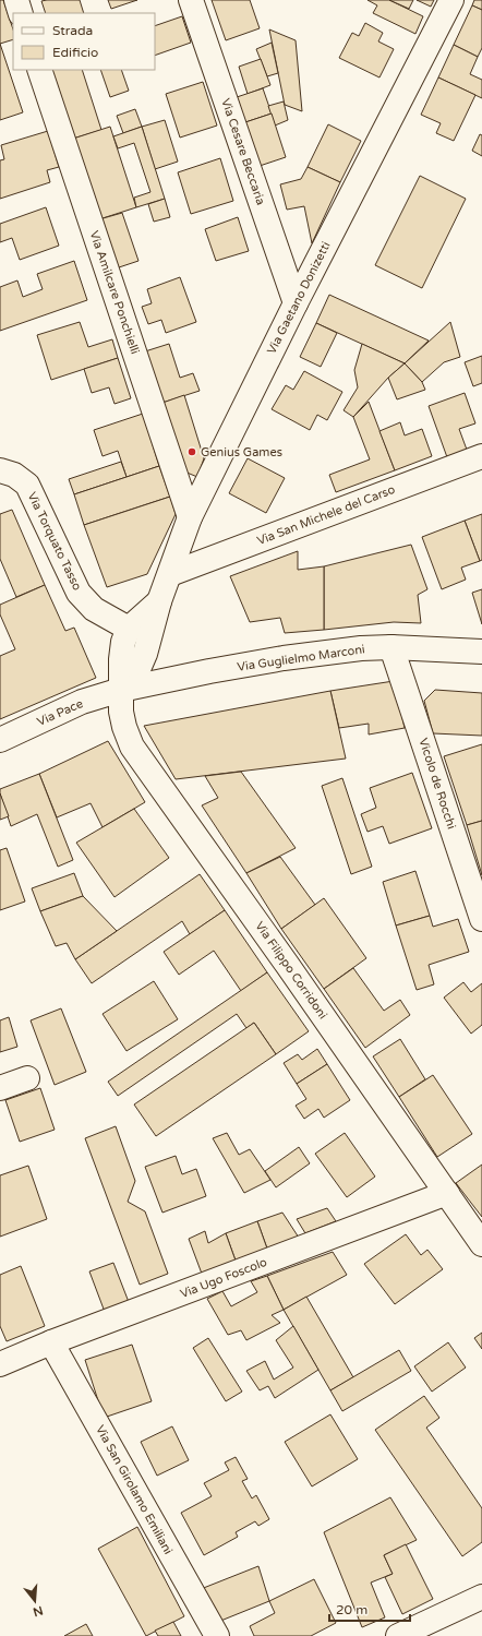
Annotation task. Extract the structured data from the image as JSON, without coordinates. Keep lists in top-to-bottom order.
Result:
{
  "streets": {
    "street": [
      "Via Cesare Beccaria",
      "Via Amilcare Ponchielli",
      "Via Gaetano Donizetti",
      "Via San Michele del Carso",
      "Via Torquato Tasso",
      "Via Guglielmo Marconi",
      "Via Pace",
      "Vicolo de Rocchi",
      "Via Filippo Corridoni",
      "Via Ugo Foscolo",
      "Via San Girolamo Emiliani"
    ]
  },
  "crossings": [
    ["Via Cesare Beccaria", "Via Gaetano Donizetti"],
    ["Via Amilcare Ponchielli", "Via Gaetano Donizetti"],
    ["Via Gaetano Donizetti", "Via San Michele del Carso"],
    ["Via Gaetano Donizetti", "Via Guglielmo Marconi"],
    ["Via Gaetano Donizetti", "Via Pace"],
    ["Via Gaetano Donizetti", "Via Filippo Corridoni"],
    ["Via Torquato Tasso", "Via Filippo Corridoni"],
    ["Via Guglielmo Marconi", "Via Pace"],
    ["Via Guglielmo Marconi", "Vicolo de Rocchi"],
    ["Via Guglielmo Marconi", "Via Filippo Corridoni"],
    ["Via Pace", "Via Filippo Corridoni"],
    ["Via Filippo Corridoni", "Via Ugo Foscolo"],
    ["Via Ugo Foscolo", "Via San Girolamo Emiliani"]
  ],
  "places": ["Genius Games"],
  "legend": ["Strada", "Edificio"],
  "scale_bar": "20 m",
  "north": "bottom"
}
